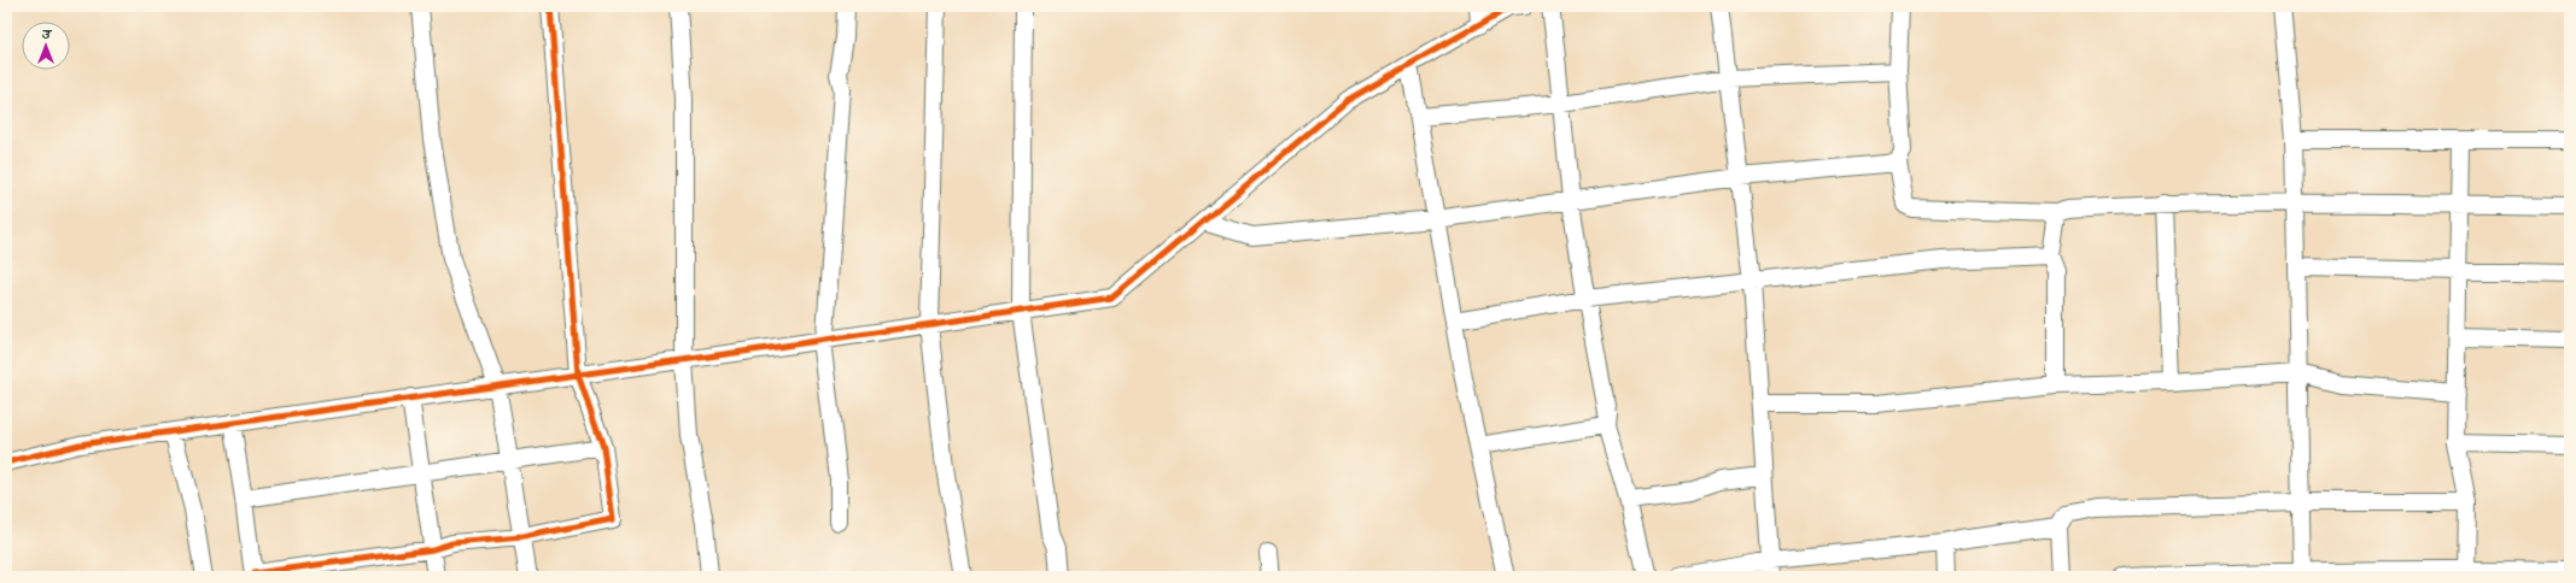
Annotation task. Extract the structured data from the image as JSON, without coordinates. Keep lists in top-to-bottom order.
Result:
{
  "north": "top"
}
